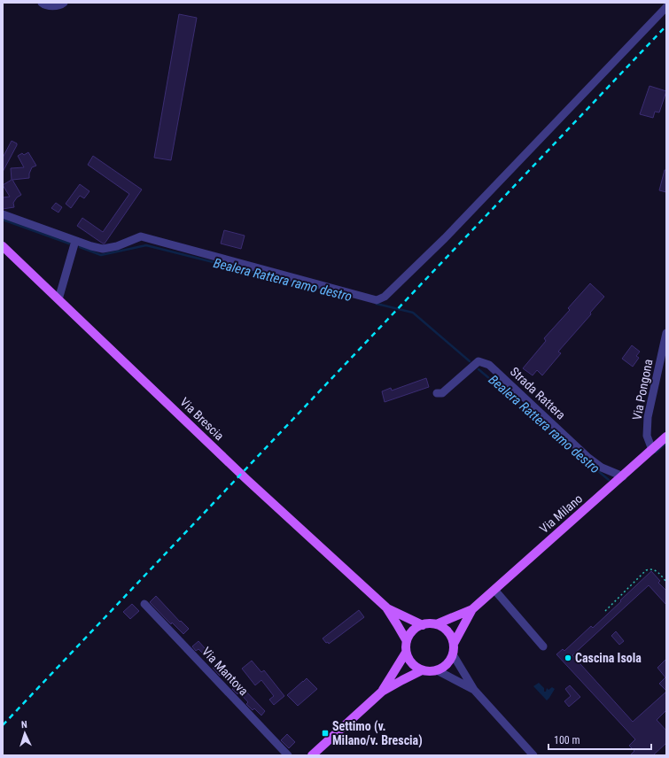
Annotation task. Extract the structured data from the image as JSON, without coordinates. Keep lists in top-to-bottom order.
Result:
{
  "streets": {
    "main road": ["Via Brescia", "Via Milano"],
    "street": ["Via Pongona", "Strada Rattera", "Via Mantova"]
  },
  "crossings": [
    ["Via Pongona", "Via Milano"],
    ["Strada Rattera", "Via Milano"]
  ],
  "water": ["Bealera Rattera ramo destro"],
  "places": {
    "other": ["Cascina Isola"],
    "transit": ["Settimo (v. Milano/v. Brescia)"]
  },
  "scale_bar": "100 m",
  "north": "top"
}
